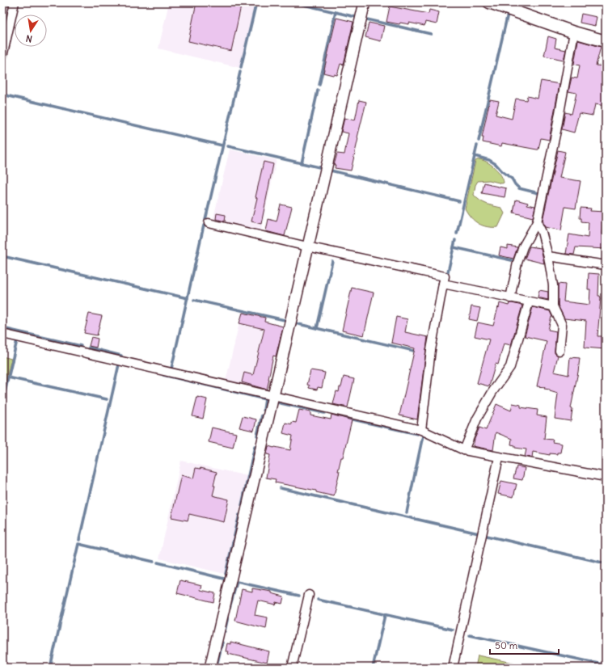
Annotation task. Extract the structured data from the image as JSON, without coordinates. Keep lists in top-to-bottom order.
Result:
{
  "scale_bar": "50 m",
  "north": "bottom"
}
